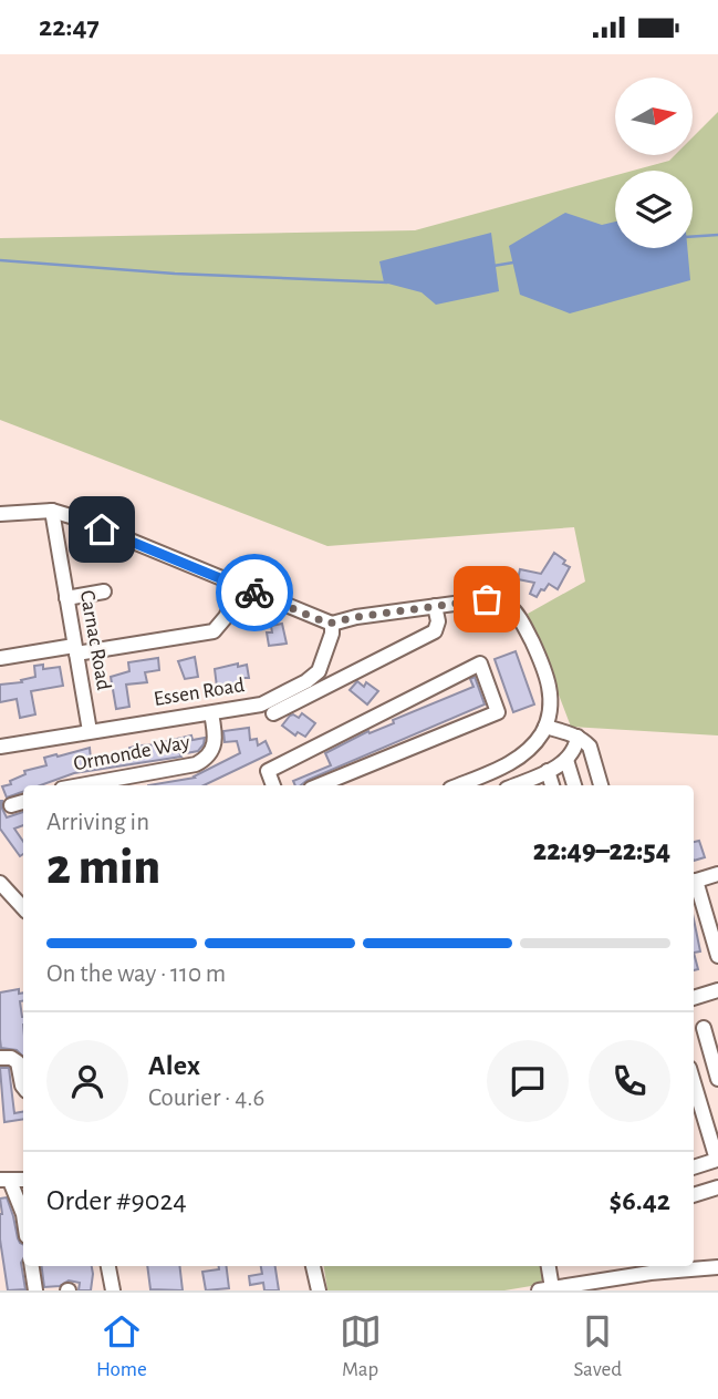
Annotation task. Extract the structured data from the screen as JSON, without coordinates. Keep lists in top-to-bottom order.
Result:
{
  "streets": {
    "street": ["Carnac Road", "Essen Road", "Ormonde Way"]
  },
  "crossings": [
    ["Carnac Road", "Essen Road"],
    ["Essen Road", "Ormonde Way"]
  ],
  "north": "right",
  "page": {
    "status": "22:47",
    "heading": ["2 min", "Arriving in", "22:49–22:54"],
    "panel": [
      "Alex",
      "Courier · 4.6",
      "Order #9024",
      "$6.42"
    ],
    "bar": "On the way · 110 m",
    "tabs": ["Home", "Map", "Saved"]
  }
}
